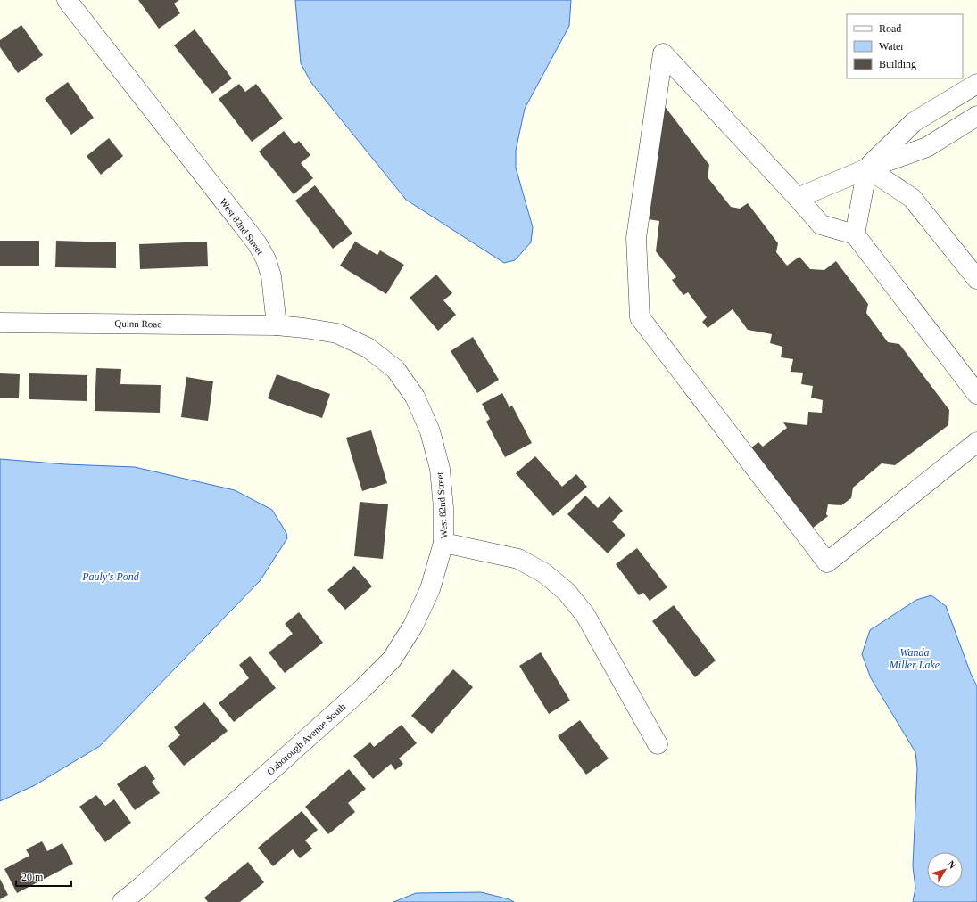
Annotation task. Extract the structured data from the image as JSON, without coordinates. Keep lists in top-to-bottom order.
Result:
{
  "streets": {
    "street": ["West 82nd Street", "Quinn Road", "Oxborough Avenue South"]
  },
  "crossings": [
    ["West 82nd Street", "Quinn Road"],
    ["West 82nd Street", "Oxborough Avenue South"]
  ],
  "water": ["Pauly's Pond", "Wanda Miller Lake"],
  "legend": ["Road", "Water", "Building"],
  "scale_bar": "20 m",
  "north": "top right"
}
